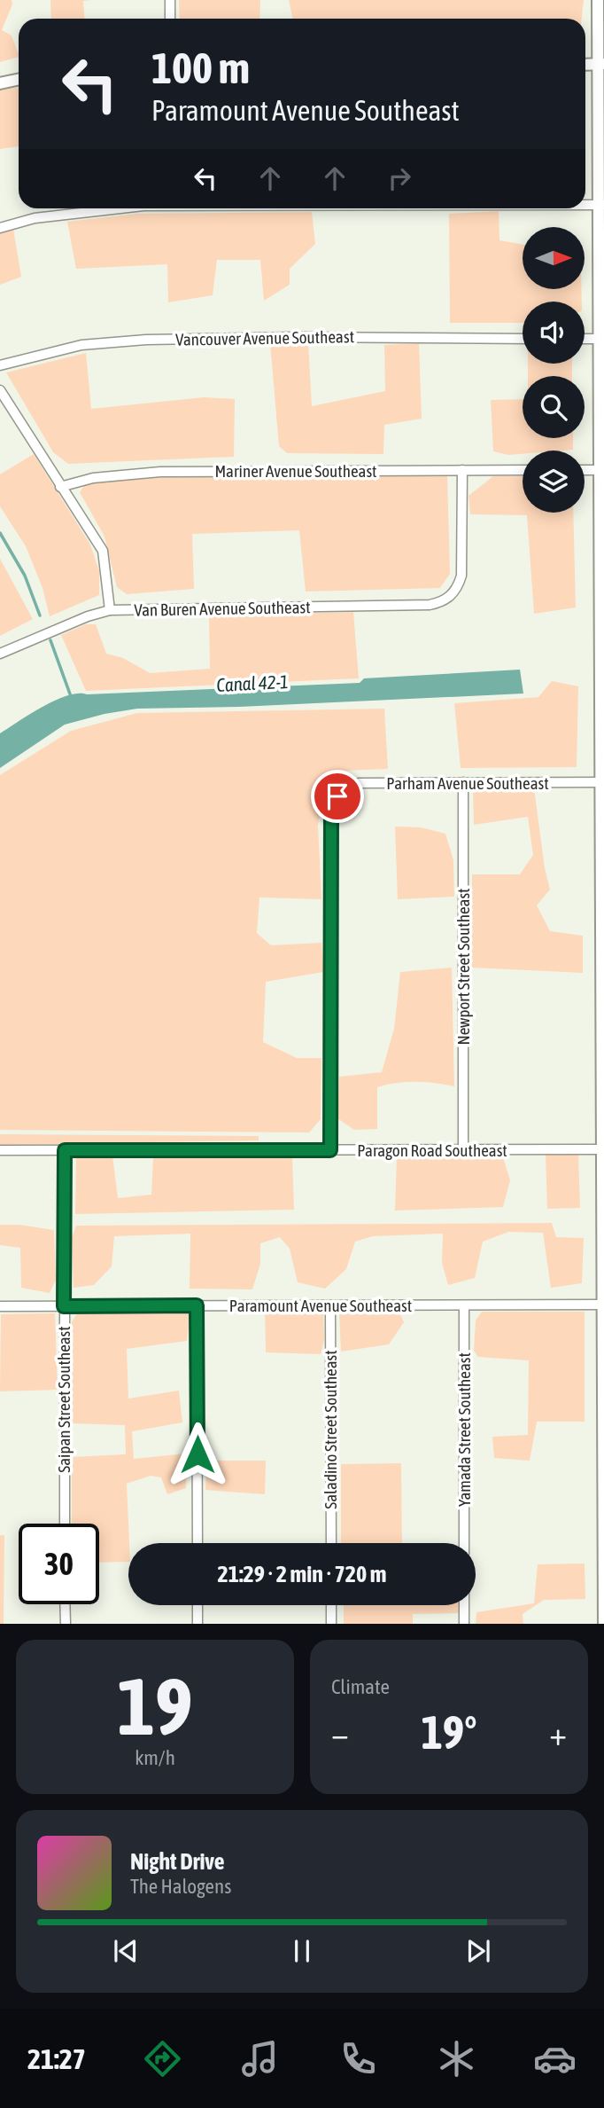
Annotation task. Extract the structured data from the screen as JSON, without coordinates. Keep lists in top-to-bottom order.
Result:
{
  "streets": {
    "street": [
      "Vancouver Avenue Southeast",
      "Mariner Avenue Southeast",
      "Van Buren Avenue Southeast",
      "Parham Avenue Southeast",
      "Newport Street Southeast",
      "Paragon Road Southeast",
      "Paramount Avenue Southeast",
      "Saipan Street Southeast",
      "Saladino Street Southeast",
      "Yamada Street Southeast"
    ]
  },
  "crossings": [
    ["Mariner Avenue Southeast", "Van Buren Avenue Southeast"],
    ["Parham Avenue Southeast", "Newport Street Southeast"],
    ["Parham Avenue Southeast", "Paragon Road Southeast"],
    ["Newport Street Southeast", "Paragon Road Southeast"],
    ["Paragon Road Southeast", "Saipan Street Southeast"],
    ["Paramount Avenue Southeast", "Saipan Street Southeast"],
    ["Paramount Avenue Southeast", "Saladino Street Southeast"],
    ["Paramount Avenue Southeast", "Yamada Street Southeast"]
  ],
  "water": ["Canal 42-1"],
  "north": "right",
  "page": {
    "turn": ["100 m", "Paramount Avenue Southeast"],
    "limit": "30",
    "trip": "21:29 · 2 min · 720 m",
    "tile": [
      ["19", "km/h"],
      "Climate"
    ],
    "heat": ["−", "19°", "+"],
    "song": ["Night Drive", "The Halogens"],
    "tabs": "21:27"
  }
}
